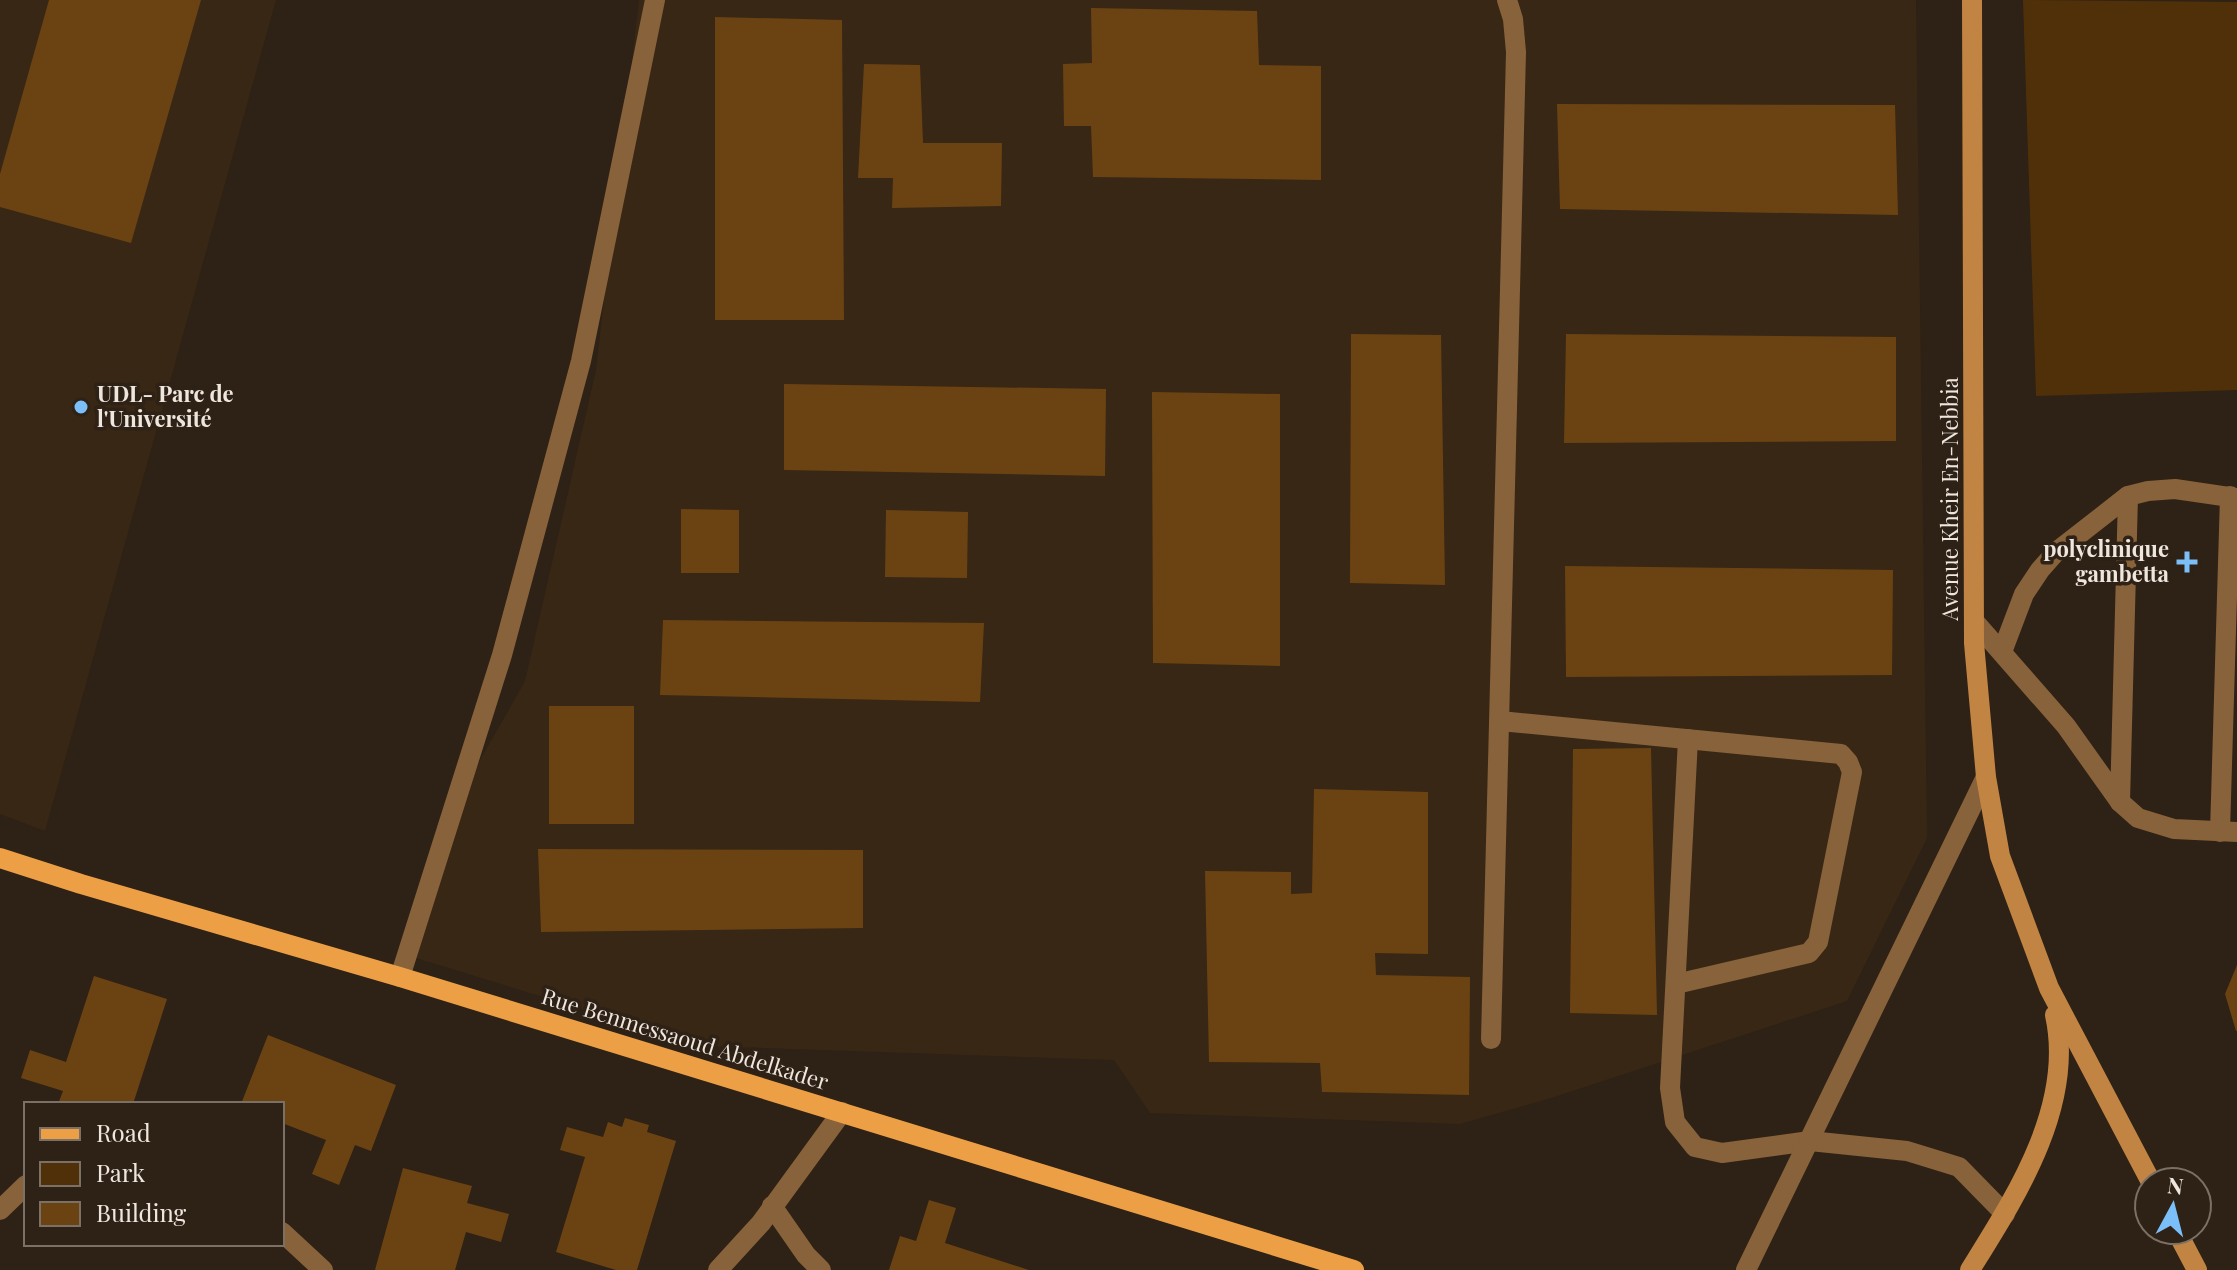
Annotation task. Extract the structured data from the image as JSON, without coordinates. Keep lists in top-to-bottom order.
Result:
{
  "streets": {
    "main road": ["Avenue Kheir En-Nebbia", "Rue Benmessaoud Abdelkader"]
  },
  "places": {
    "other": ["UDL- Parc de l'Université"],
    "health": ["polyclinique gambetta"]
  },
  "legend": ["Road", "Park", "Building"],
  "north": "top"
}
